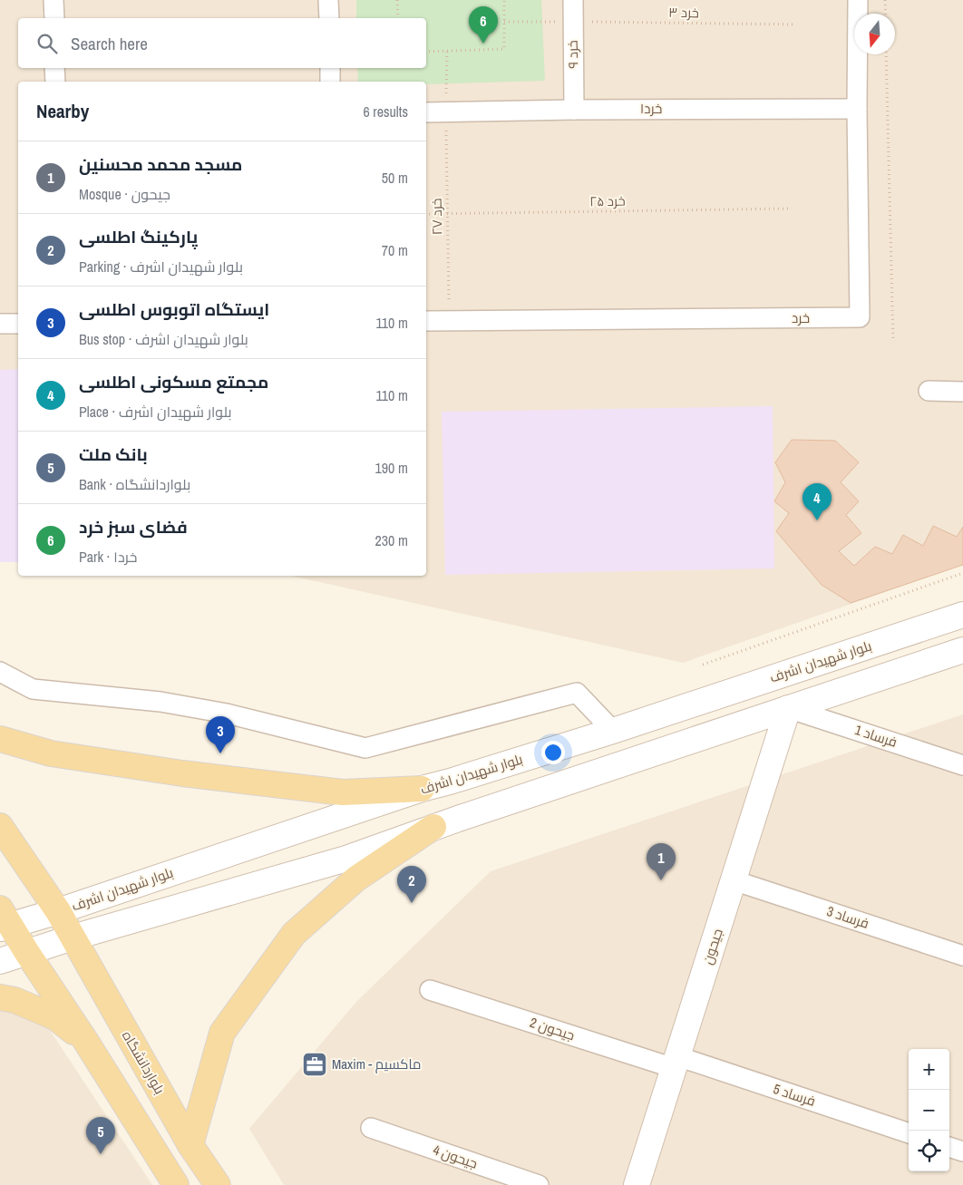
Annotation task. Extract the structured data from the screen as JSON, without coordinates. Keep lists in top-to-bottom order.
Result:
{
  "streets": {
    "main road": ["بلوار شهیدان اشرف", "جیحون", "بلواردانشگاه"],
    "street": [
      "خرد ۹",
      "خرد۱",
      "خرد",
      "فرساد 1",
      "فرساد 3",
      "جیحون 2",
      "فرساد 5",
      "جیحون 4"
    ],
    "path": ["خرد ۳", "خرد ۲۵", "خرد ۲۷"]
  },
  "crossings": [
    ["خرد ۳", "خرد ۹"],
    ["خرد ۹", "خرد۱"],
    ["خرد۱", "خرد ۲۷"],
    ["خرد۱", "خرد"],
    ["خرد ۲۵", "خرد ۲۷"],
    ["خرد ۲۷", "خرد"],
    ["بلوار شهیدان اشرف", "بلواردانشگاه"],
    ["فرساد 1", "جیحون"],
    ["فرساد 3", "جیحون"],
    ["جیحون", "جیحون 2"],
    ["جیحون", "فرساد 5"],
    ["جیحون 2", "فرساد 5"]
  ],
  "places": {
    "office": ["Maxim - ماکسیم"]
  },
  "north": "bottom",
  "page": {
    "pins": [
      "6",
      "4",
      "3",
      "1",
      "2",
      "5"
    ],
    "search": "Search here",
    "heading": ["Nearby", "6 results"],
    "list": [
      {
        "mark": "1",
        "name": "مسجد محمد محسنین",
        "note": "Mosque · جیحون",
        "value": "50 m"
      },
      {
        "mark": "2",
        "name": "پارکینگ اطلسی",
        "note": "Parking · بلوار شهیدان اشرف",
        "value": "70 m"
      },
      {
        "mark": "3",
        "name": "ایستگاه اتوبوس اطلسی",
        "note": "Bus stop · بلوار شهیدان اشرف",
        "value": "110 m"
      },
      {
        "mark": "4",
        "name": "مجمتع مسکونی اطلسی",
        "note": "Place · بلوار شهیدان اشرف",
        "value": "110 m"
      },
      {
        "mark": "5",
        "name": "بانک ملت",
        "note": "Bank · بلواردانشگاه",
        "value": "190 m"
      },
      {
        "mark": "6",
        "name": "فضای سبز خرد",
        "note": "Park · خرد۱",
        "value": "230 m"
      }
    ],
    "map_buttons": ["+", "−"]
  }
}
